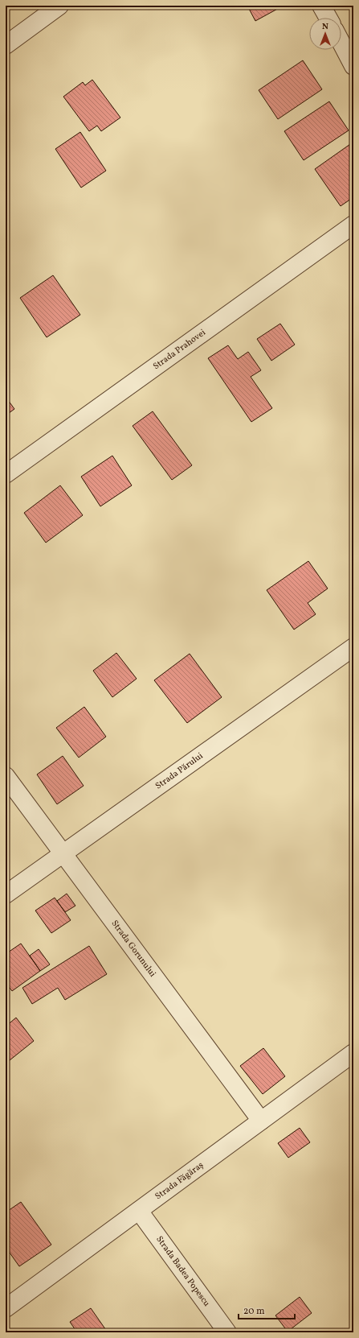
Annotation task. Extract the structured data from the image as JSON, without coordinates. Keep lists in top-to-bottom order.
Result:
{
  "streets": {
    "street": [
      "Strada Prahovei",
      "Strada Părului",
      "Strada Gorunului",
      "Strada Făgăraș",
      "Strada Badea Popescu"
    ]
  },
  "crossings": [
    ["Strada Părului", "Strada Gorunului"],
    ["Strada Gorunului", "Strada Făgăraș"],
    ["Strada Făgăraș", "Strada Badea Popescu"]
  ],
  "scale_bar": "20 m",
  "north": "top"
}
